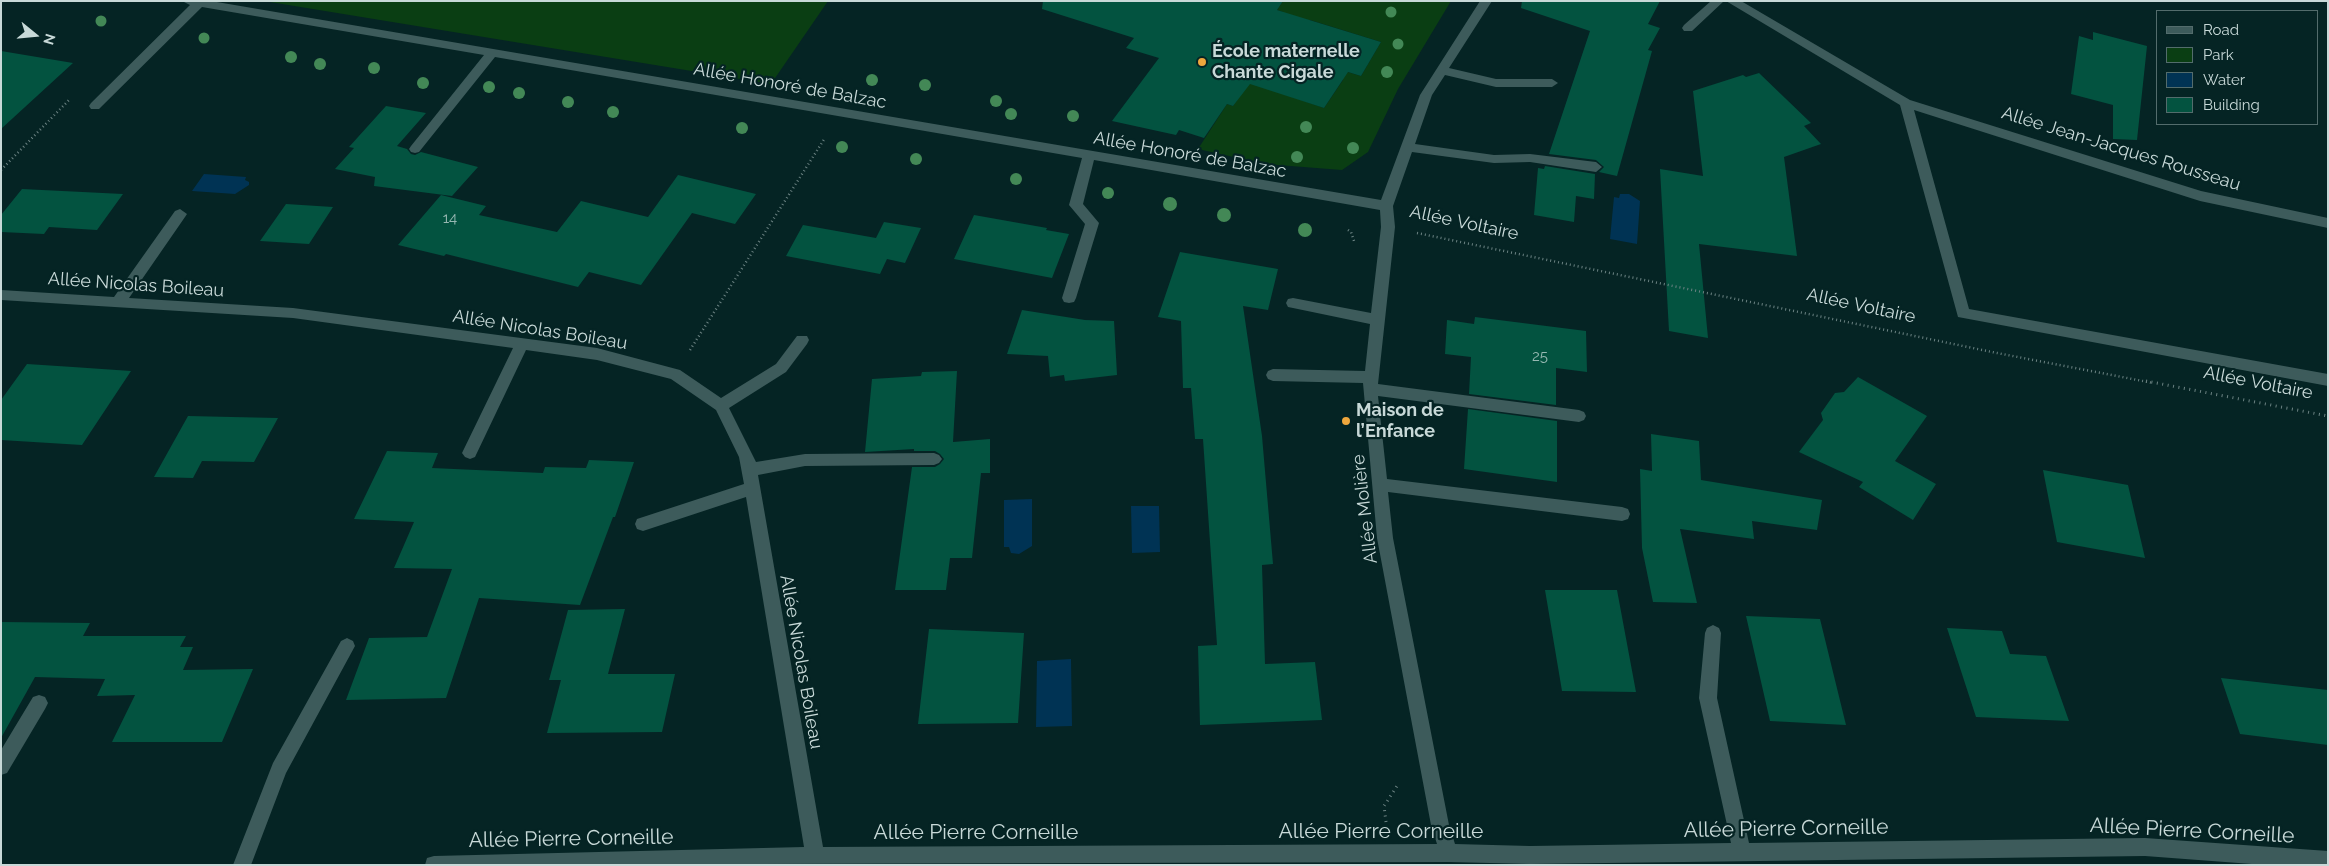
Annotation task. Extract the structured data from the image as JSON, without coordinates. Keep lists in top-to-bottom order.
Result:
{
  "streets": {
    "street": [
      "Allée Honoré de Balzac",
      "Allée Jean-Jacques Rousseau",
      "Allée Voltaire",
      "Allée Nicolas Boileau",
      "Allée Molière",
      "Allée Pierre Corneille"
    ]
  },
  "crossings": [
    ["Allée Honoré de Balzac", "Allée Molière"],
    ["Allée Jean-Jacques Rousseau", "Allée Voltaire"],
    ["Allée Voltaire", "Allée Molière"],
    ["Allée Nicolas Boileau", "Allée Pierre Corneille"],
    ["Allée Molière", "Allée Pierre Corneille"]
  ],
  "places": ["École maternelle Chante Cigale", "Maison de l’Enfance"],
  "house_numbers": ["14", "25"],
  "legend": [
    "Road",
    "Park",
    "Water",
    "Building"
  ],
  "north": "right"
}
